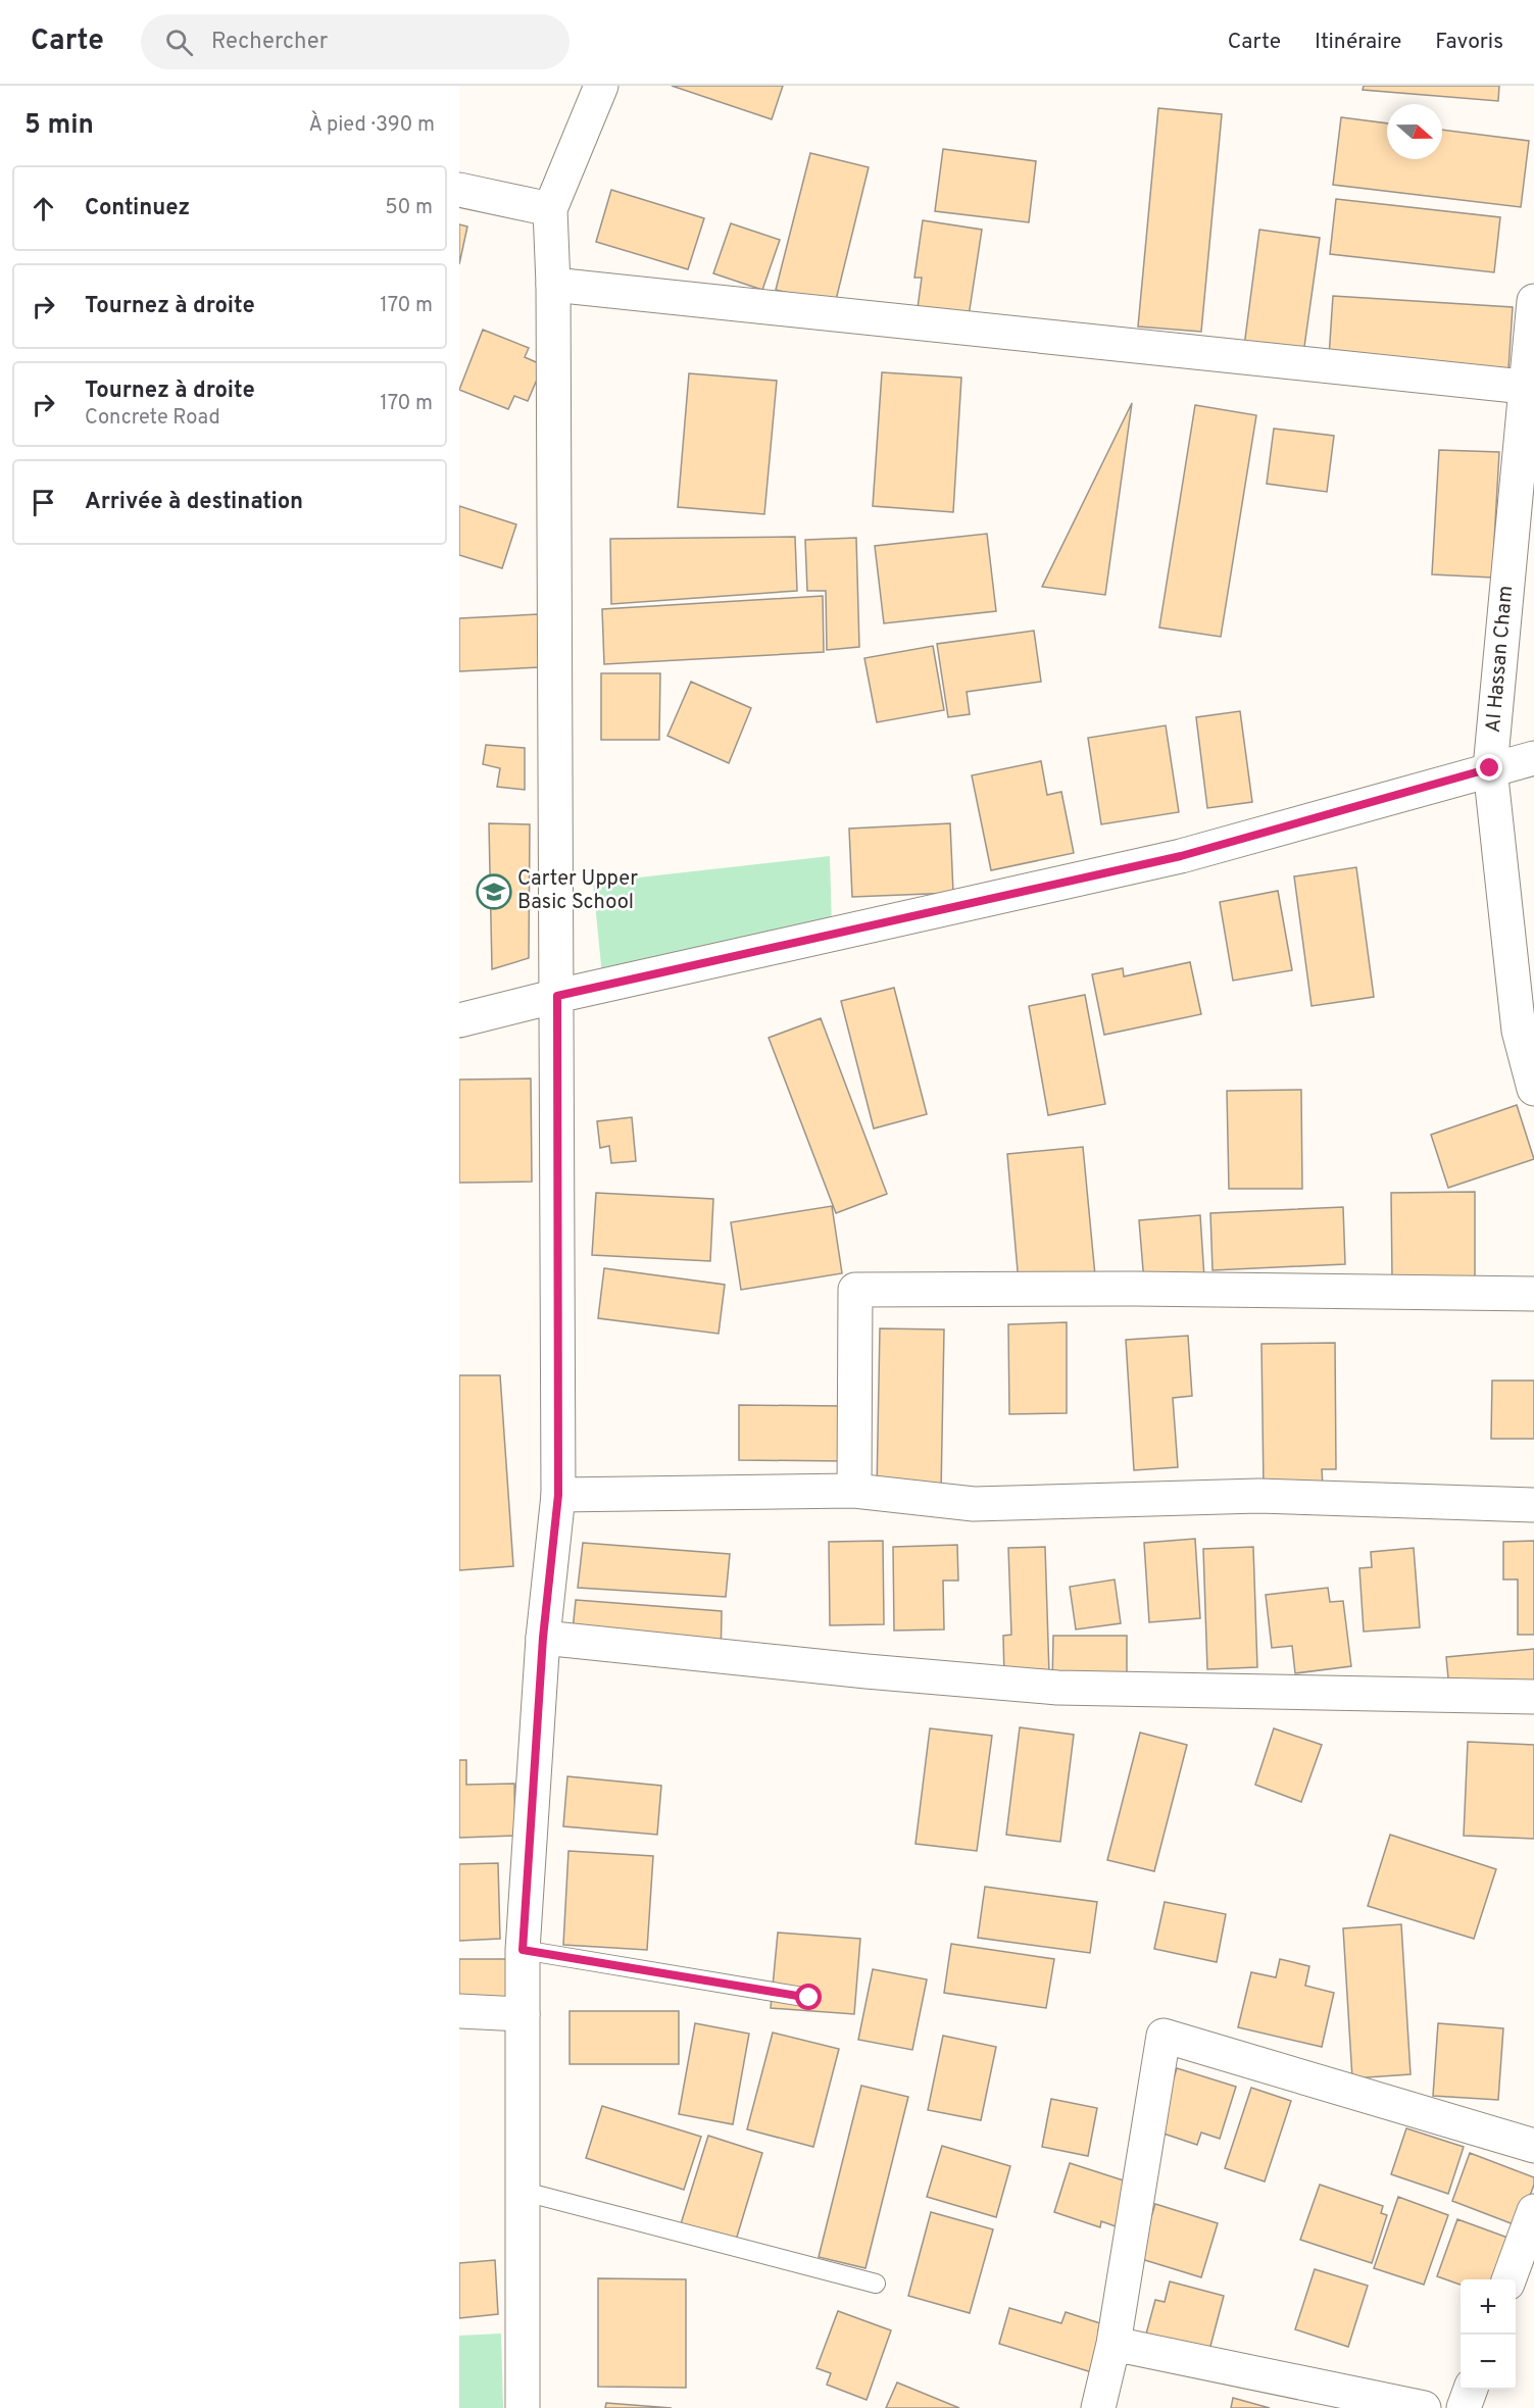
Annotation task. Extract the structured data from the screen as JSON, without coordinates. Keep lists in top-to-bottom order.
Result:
{
  "streets": {
    "street": ["Al Hassan Cham"]
  },
  "places": {
    "school or university": ["Carter Upper Basic School"]
  },
  "north": "right",
  "page": {
    "header": "Carte",
    "search": "Rechercher",
    "nav": ["Carte", "Itinéraire", "Favoris"],
    "heading": ["5 min", "À pied · 390 m"],
    "list": [
      ["Continuez", "50 m"],
      ["Tournez à droite", "170 m"],
      ["Tournez à droite", "Concrete Road", "170 m"],
      "Arrivée à destination"
    ],
    "map_buttons": ["+", "−"]
  }
}
